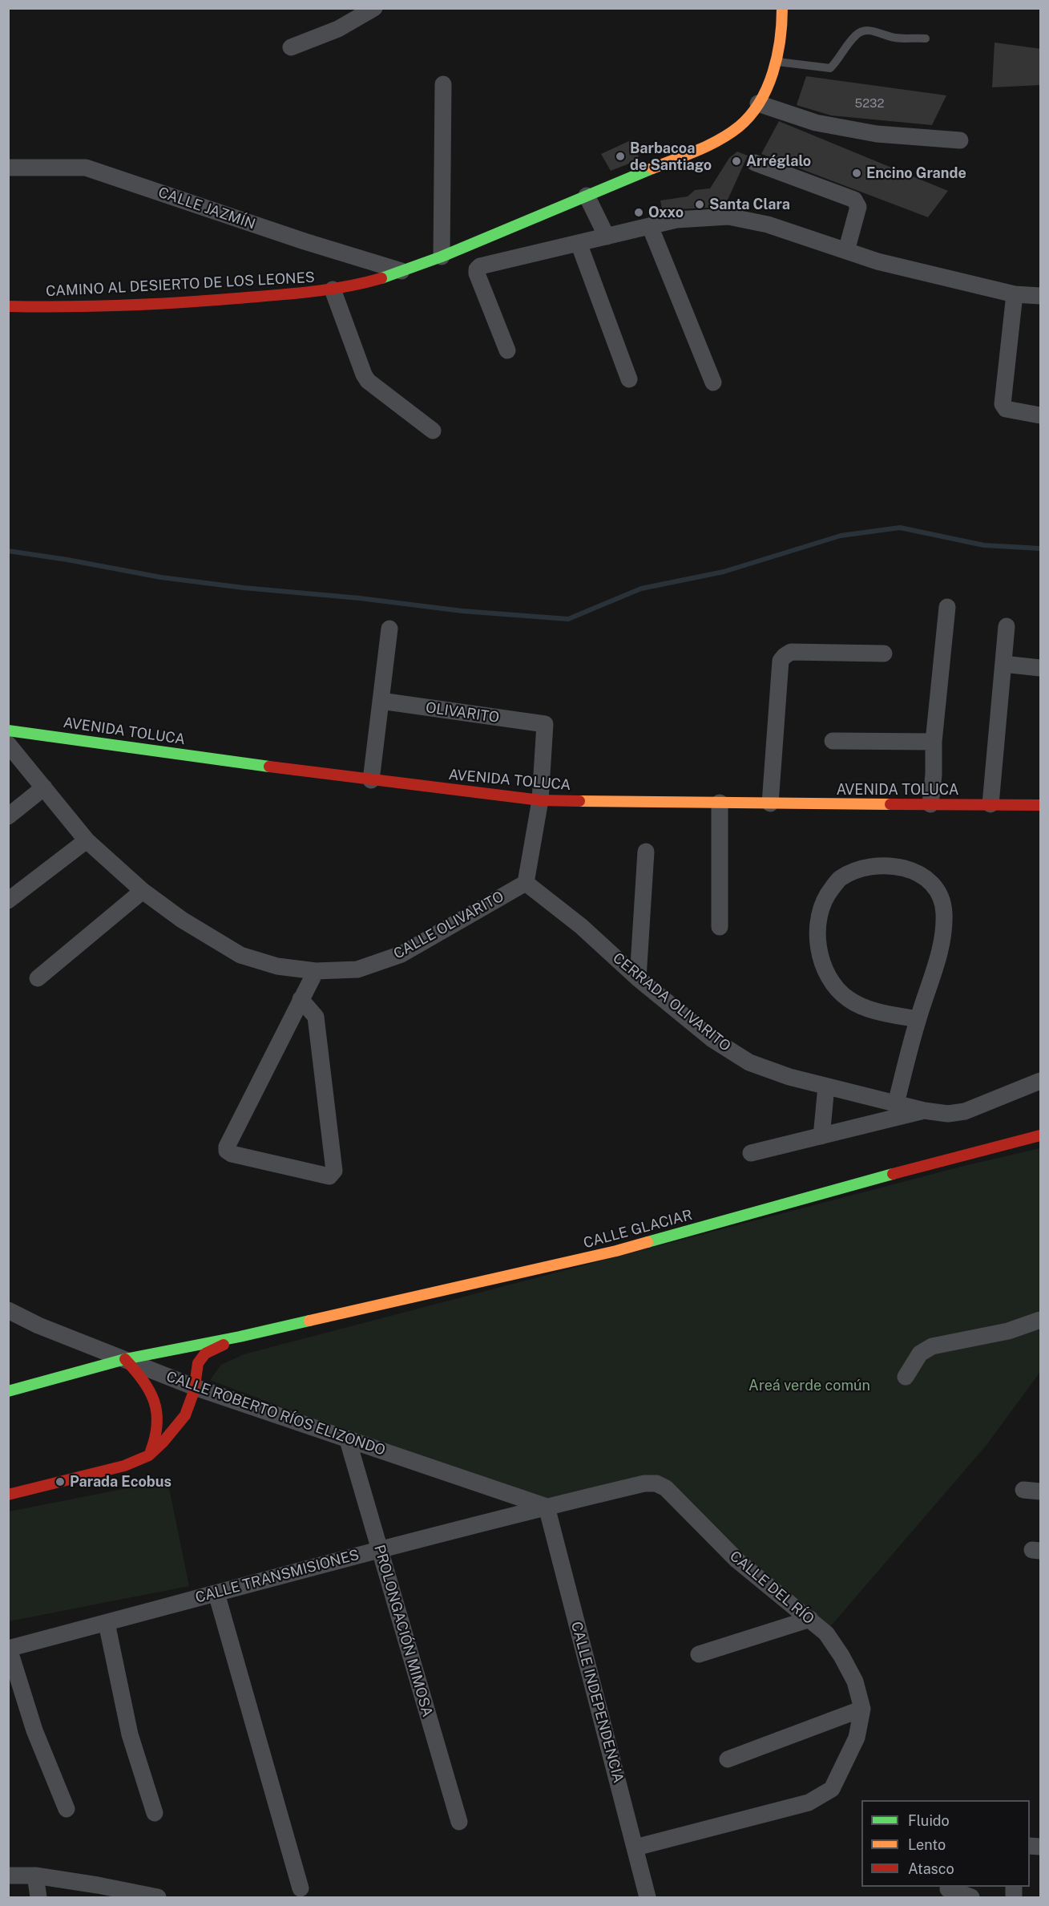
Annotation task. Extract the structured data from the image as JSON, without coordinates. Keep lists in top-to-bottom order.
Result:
{
  "streets": {
    "street": [
      "CALLE JAZMÍN",
      "CAMINO AL DESIERTO DE LOS LEONES",
      "OLIVARITO",
      "AVENIDA TOLUCA",
      "CALLE OLIVARITO",
      "CERRADA OLIVARITO",
      "CALLE GLACIAR",
      "CALLE ROBERTO RÍOS ELIZONDO",
      "CALLE TRANSMISIONES",
      "CALLE DEL RÍO",
      "PROLONGACIÓN MIMOSA",
      "CALLE INDEPENDENCIA"
    ]
  },
  "crossings": [
    ["CALLE JAZMÍN", "CAMINO AL DESIERTO DE LOS LEONES"],
    ["OLIVARITO", "AVENIDA TOLUCA"],
    ["CALLE OLIVARITO", "CERRADA OLIVARITO"],
    ["CALLE GLACIAR", "CALLE ROBERTO RÍOS ELIZONDO"],
    ["CALLE ROBERTO RÍOS ELIZONDO", "CALLE TRANSMISIONES"],
    ["CALLE ROBERTO RÍOS ELIZONDO", "CALLE DEL RÍO"],
    ["CALLE ROBERTO RÍOS ELIZONDO", "PROLONGACIÓN MIMOSA"],
    ["CALLE ROBERTO RÍOS ELIZONDO", "CALLE INDEPENDENCIA"],
    ["CALLE TRANSMISIONES", "CALLE DEL RÍO"],
    ["CALLE TRANSMISIONES", "PROLONGACIÓN MIMOSA"],
    ["CALLE TRANSMISIONES", "CALLE INDEPENDENCIA"],
    ["CALLE DEL RÍO", "CALLE INDEPENDENCIA"]
  ],
  "parks": ["Areá verde común"],
  "places": [
    "Barbacoa de Santiago",
    "Arréglalo",
    "Encino Grande",
    "Santa Clara",
    "Oxxo",
    "Parada Ecobus"
  ],
  "house_numbers": ["5232"],
  "legend": ["Fluido", "Lento", "Atasco"]
}
